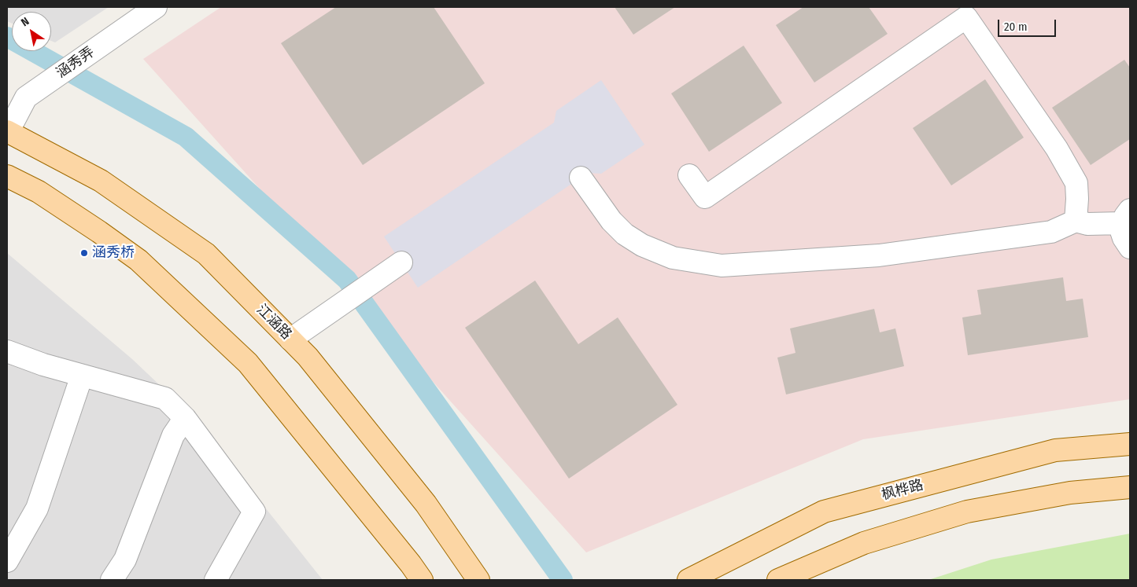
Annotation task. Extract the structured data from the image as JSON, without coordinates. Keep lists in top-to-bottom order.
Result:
{
  "streets": {
    "main road": ["江涵路", "枫桦路"],
    "street": ["涵秀弄"]
  },
  "crossings": [
    ["涵秀弄", "江涵路"]
  ],
  "places": ["涵秀桥"],
  "scale_bar": "20 m",
  "north": "top left"
}
